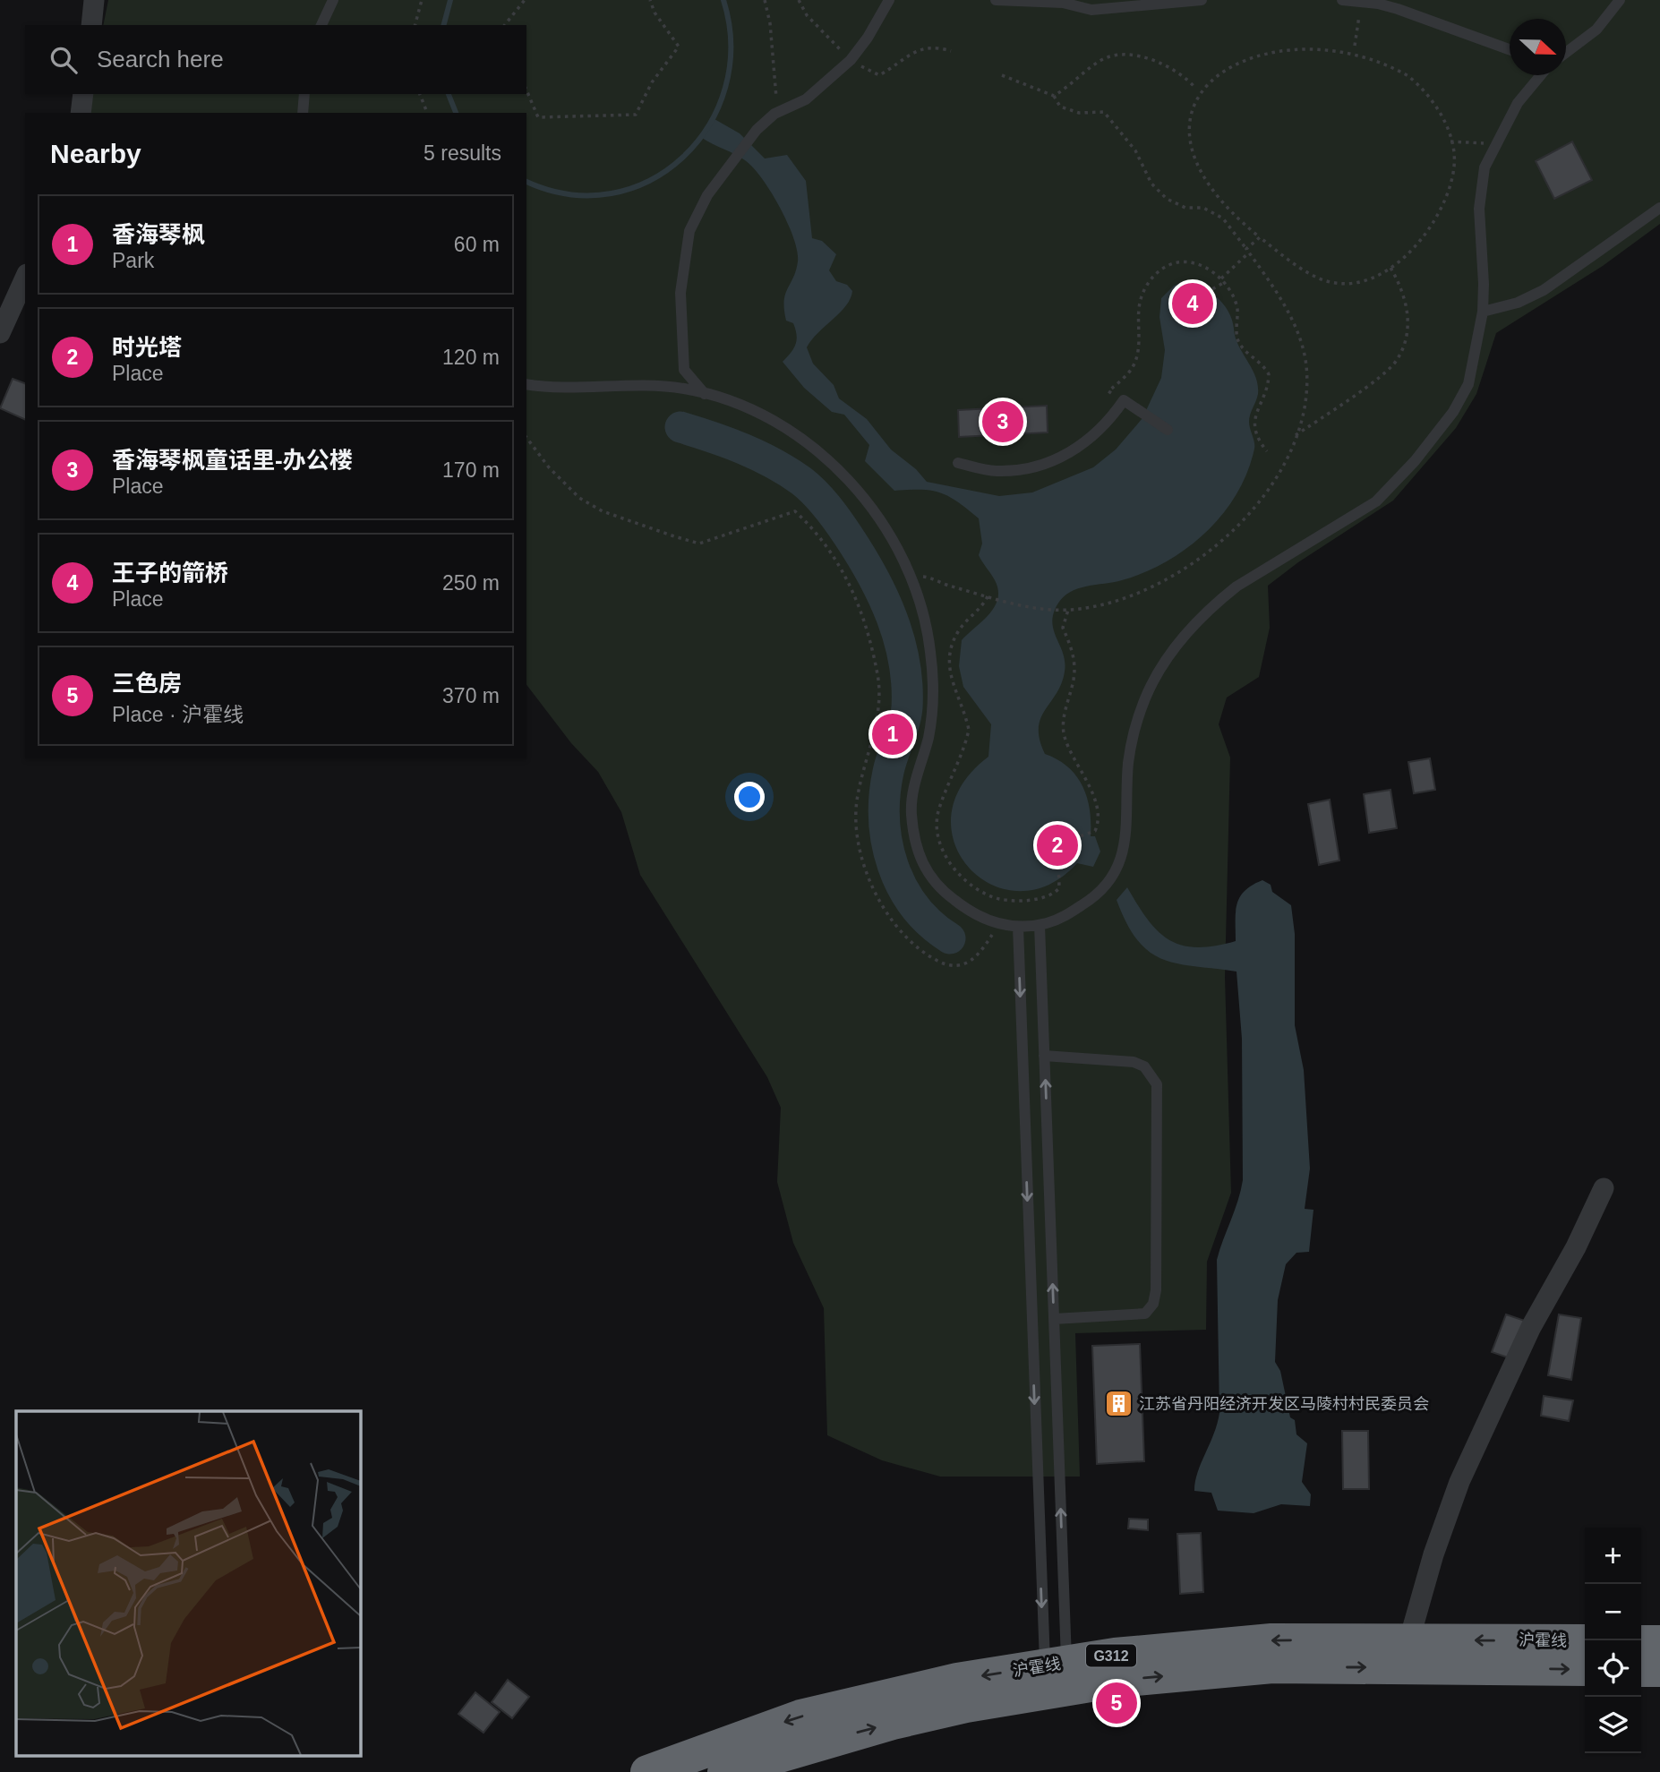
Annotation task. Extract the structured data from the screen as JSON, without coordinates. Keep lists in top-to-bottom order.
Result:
{
  "streets": {
    "highway": ["沪霍线", "G312"]
  },
  "places": {
    "building": ["江苏省丹阳经济开发区马陵村村民委员会"]
  },
  "north": "right",
  "page": {
    "search": "Search here",
    "heading": ["Nearby", "5 results"],
    "list": [
      {
        "mark": "1",
        "name": "香海琴枫",
        "note": "Park",
        "value": "60 m"
      },
      {
        "mark": "2",
        "name": "时光塔",
        "note": "Place",
        "value": "120 m"
      },
      {
        "mark": "3",
        "name": "香海琴枫童话里-办公楼",
        "note": "Place",
        "value": "170 m"
      },
      {
        "mark": "4",
        "name": "王子的箭桥",
        "note": "Place",
        "value": "250 m"
      },
      {
        "mark": "5",
        "name": "三色房",
        "note": "Place · 沪霍线",
        "value": "370 m"
      }
    ],
    "pins": [
      "4",
      "3",
      "1",
      "2",
      "5"
    ],
    "map_buttons": ["+", "−"]
  }
}
